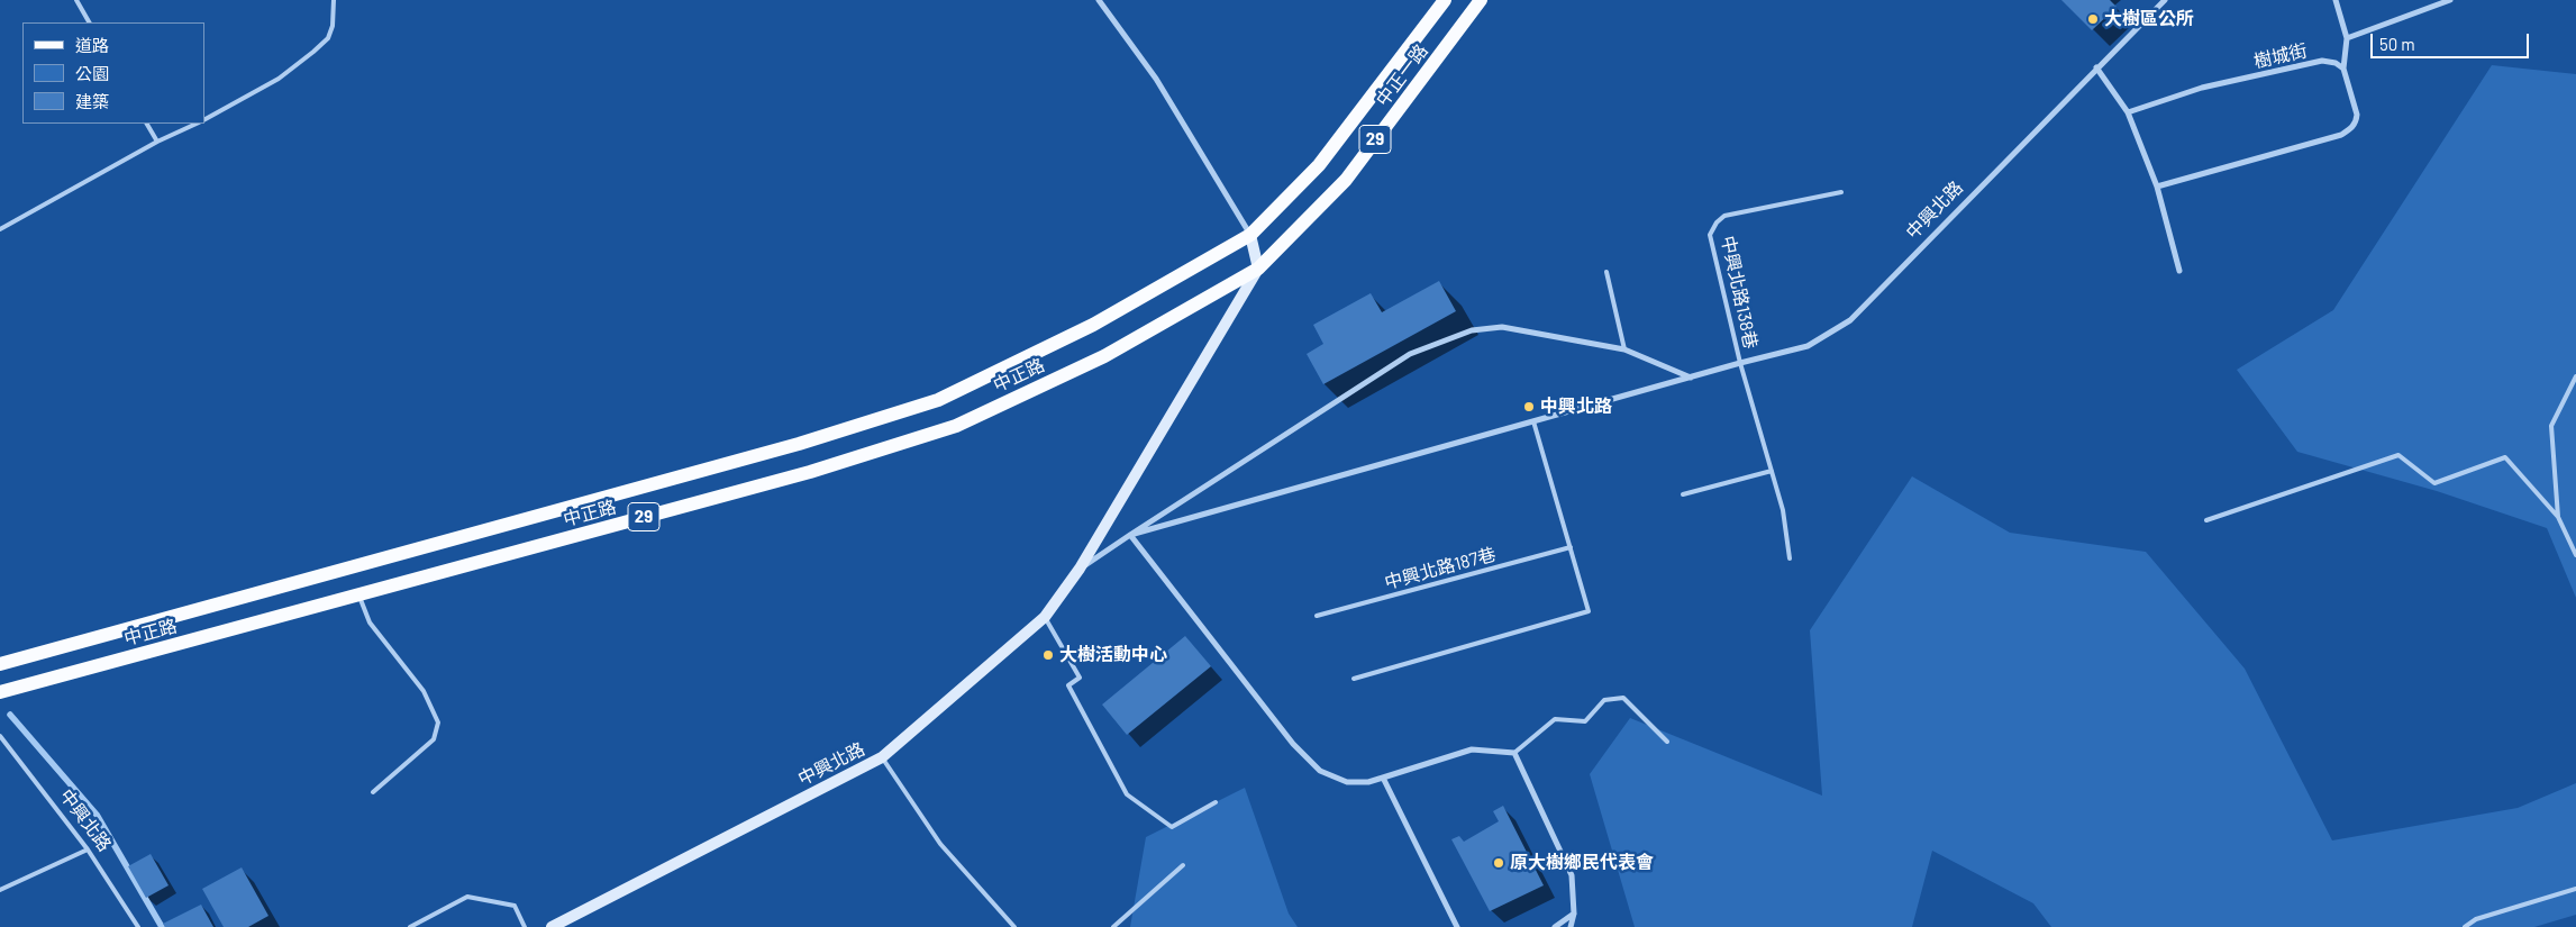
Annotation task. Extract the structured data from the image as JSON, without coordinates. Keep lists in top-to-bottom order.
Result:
{
  "streets": {
    "main road": ["中正一路", "29", "中正路"],
    "street": ["樹城街", "中興北路"],
    "lane": ["中興北路138巷", "中興北路187巷"]
  },
  "crossings": [
    ["中正一路", "中興北路"],
    ["中正一路", "中正路"],
    ["中興北路", "中興北路138巷"],
    ["中興北路", "中正路"]
  ],
  "places": [
    "大樹區公所",
    "中興北路",
    "大樹活動中心",
    "原大樹鄉民代表會"
  ],
  "legend": ["道路", "公園", "建築"],
  "scale_bar": "50 m"
}
